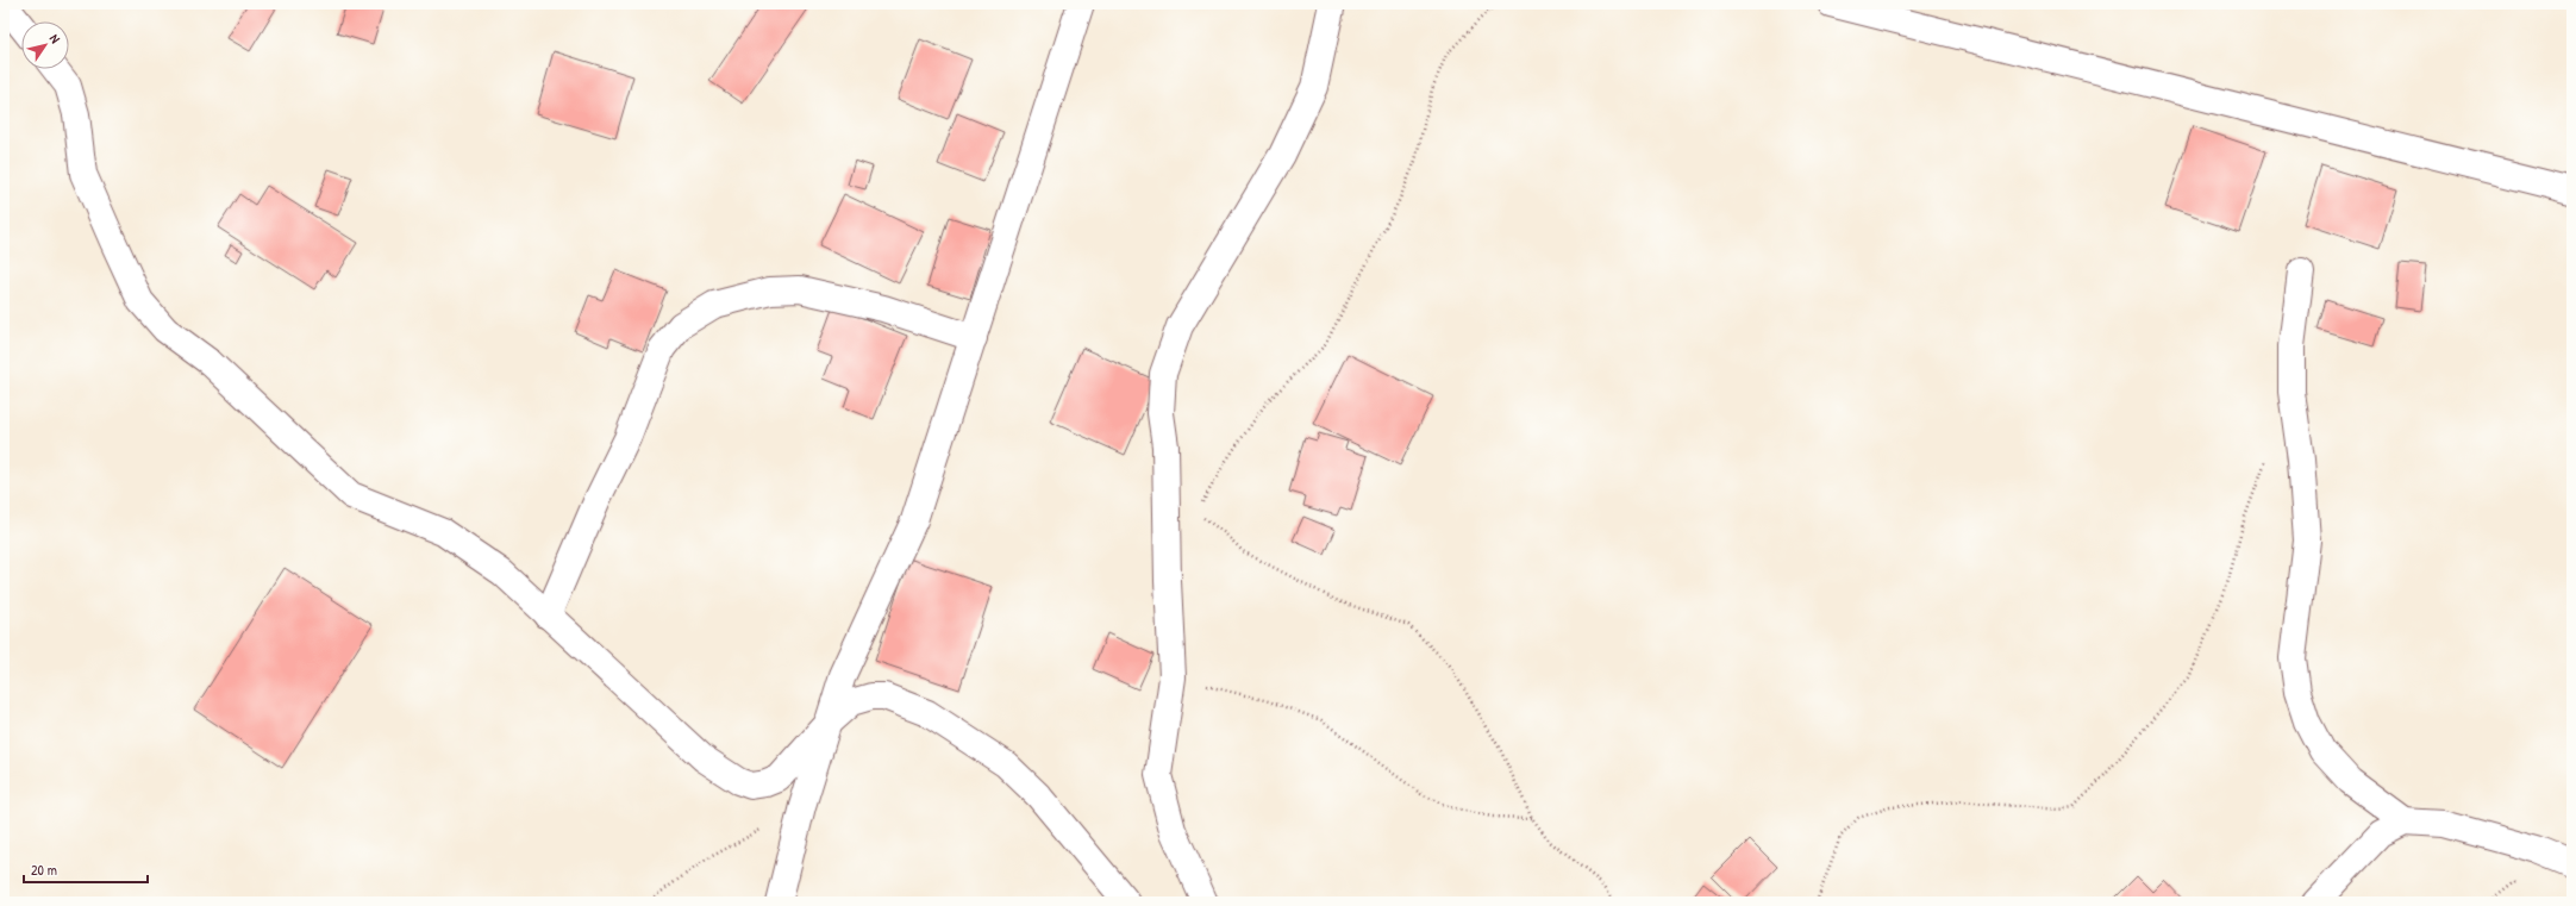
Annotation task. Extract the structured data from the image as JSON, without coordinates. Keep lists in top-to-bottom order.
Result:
{
  "scale_bar": "20 m",
  "north": "top right"
}
